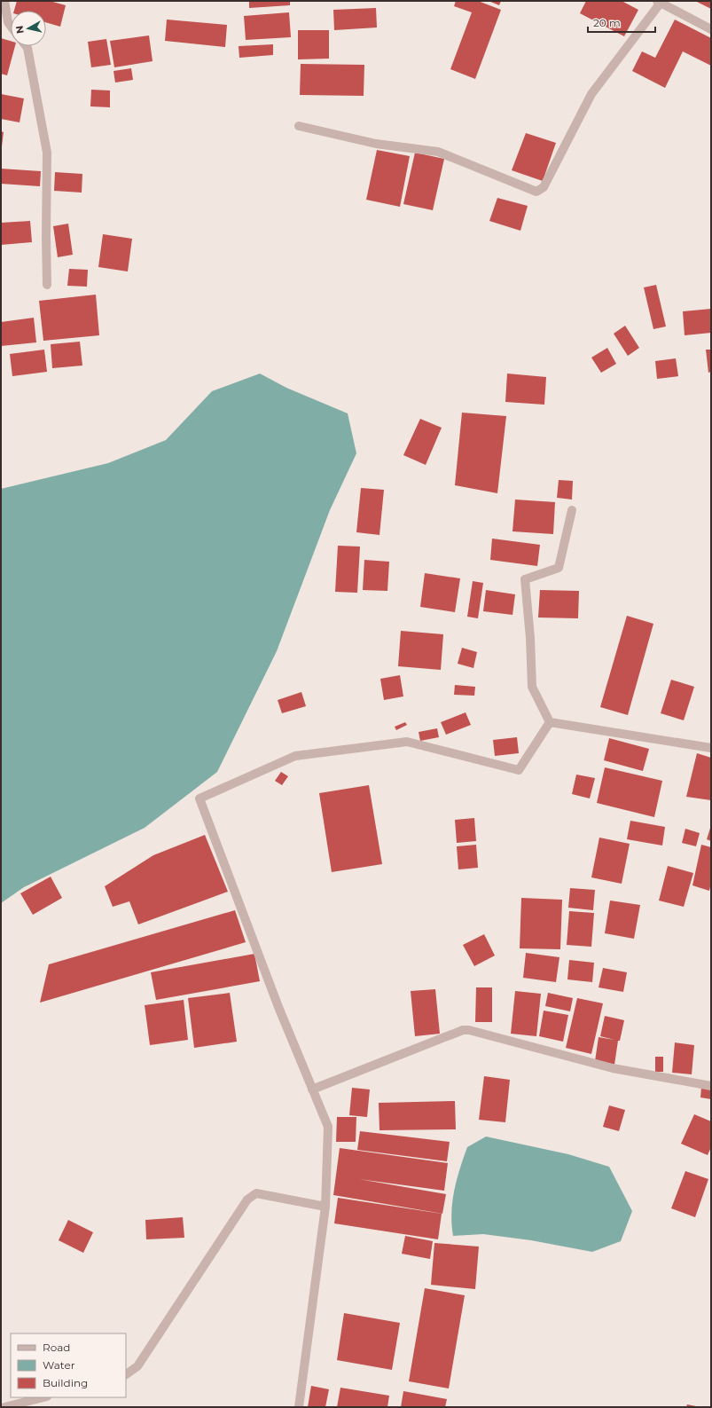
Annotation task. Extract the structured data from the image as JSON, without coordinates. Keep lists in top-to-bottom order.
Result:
{
  "legend": ["Road", "Water", "Building"],
  "scale_bar": "20 m",
  "north": "left"
}
